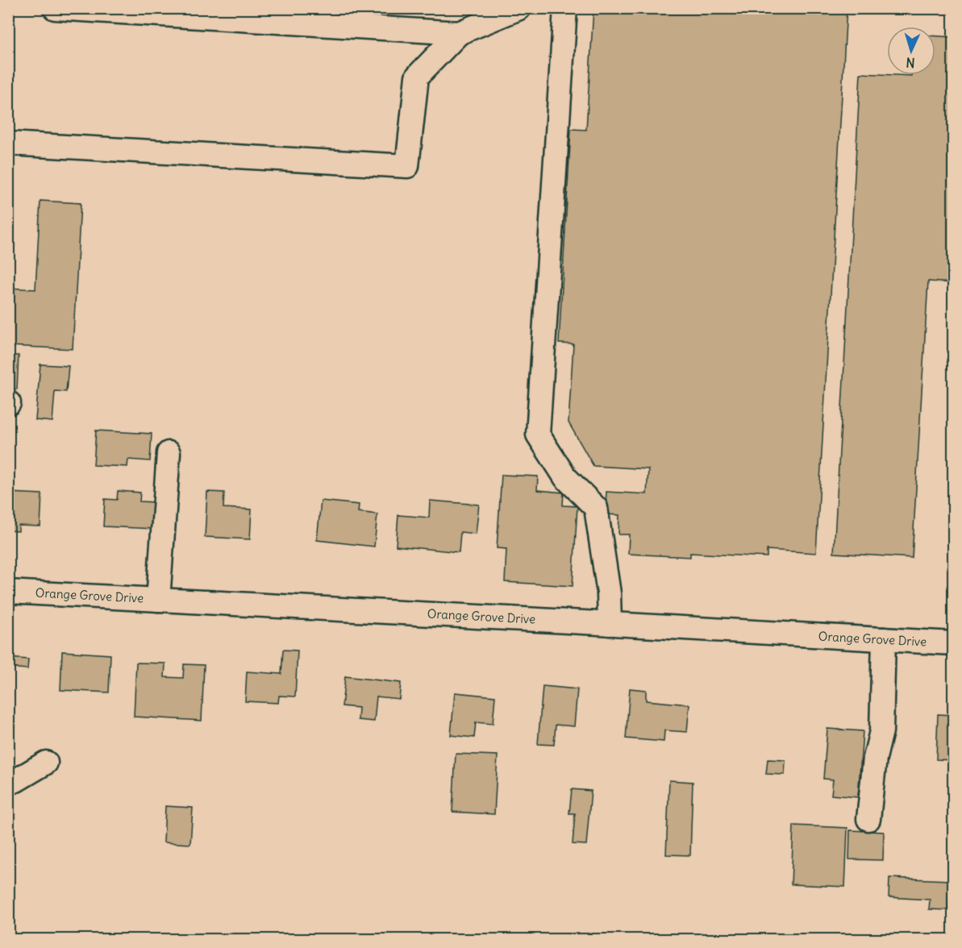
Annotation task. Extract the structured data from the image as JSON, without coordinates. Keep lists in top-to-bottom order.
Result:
{
  "streets": {
    "street": ["Orange Grove Drive"]
  },
  "north": "bottom"
}
